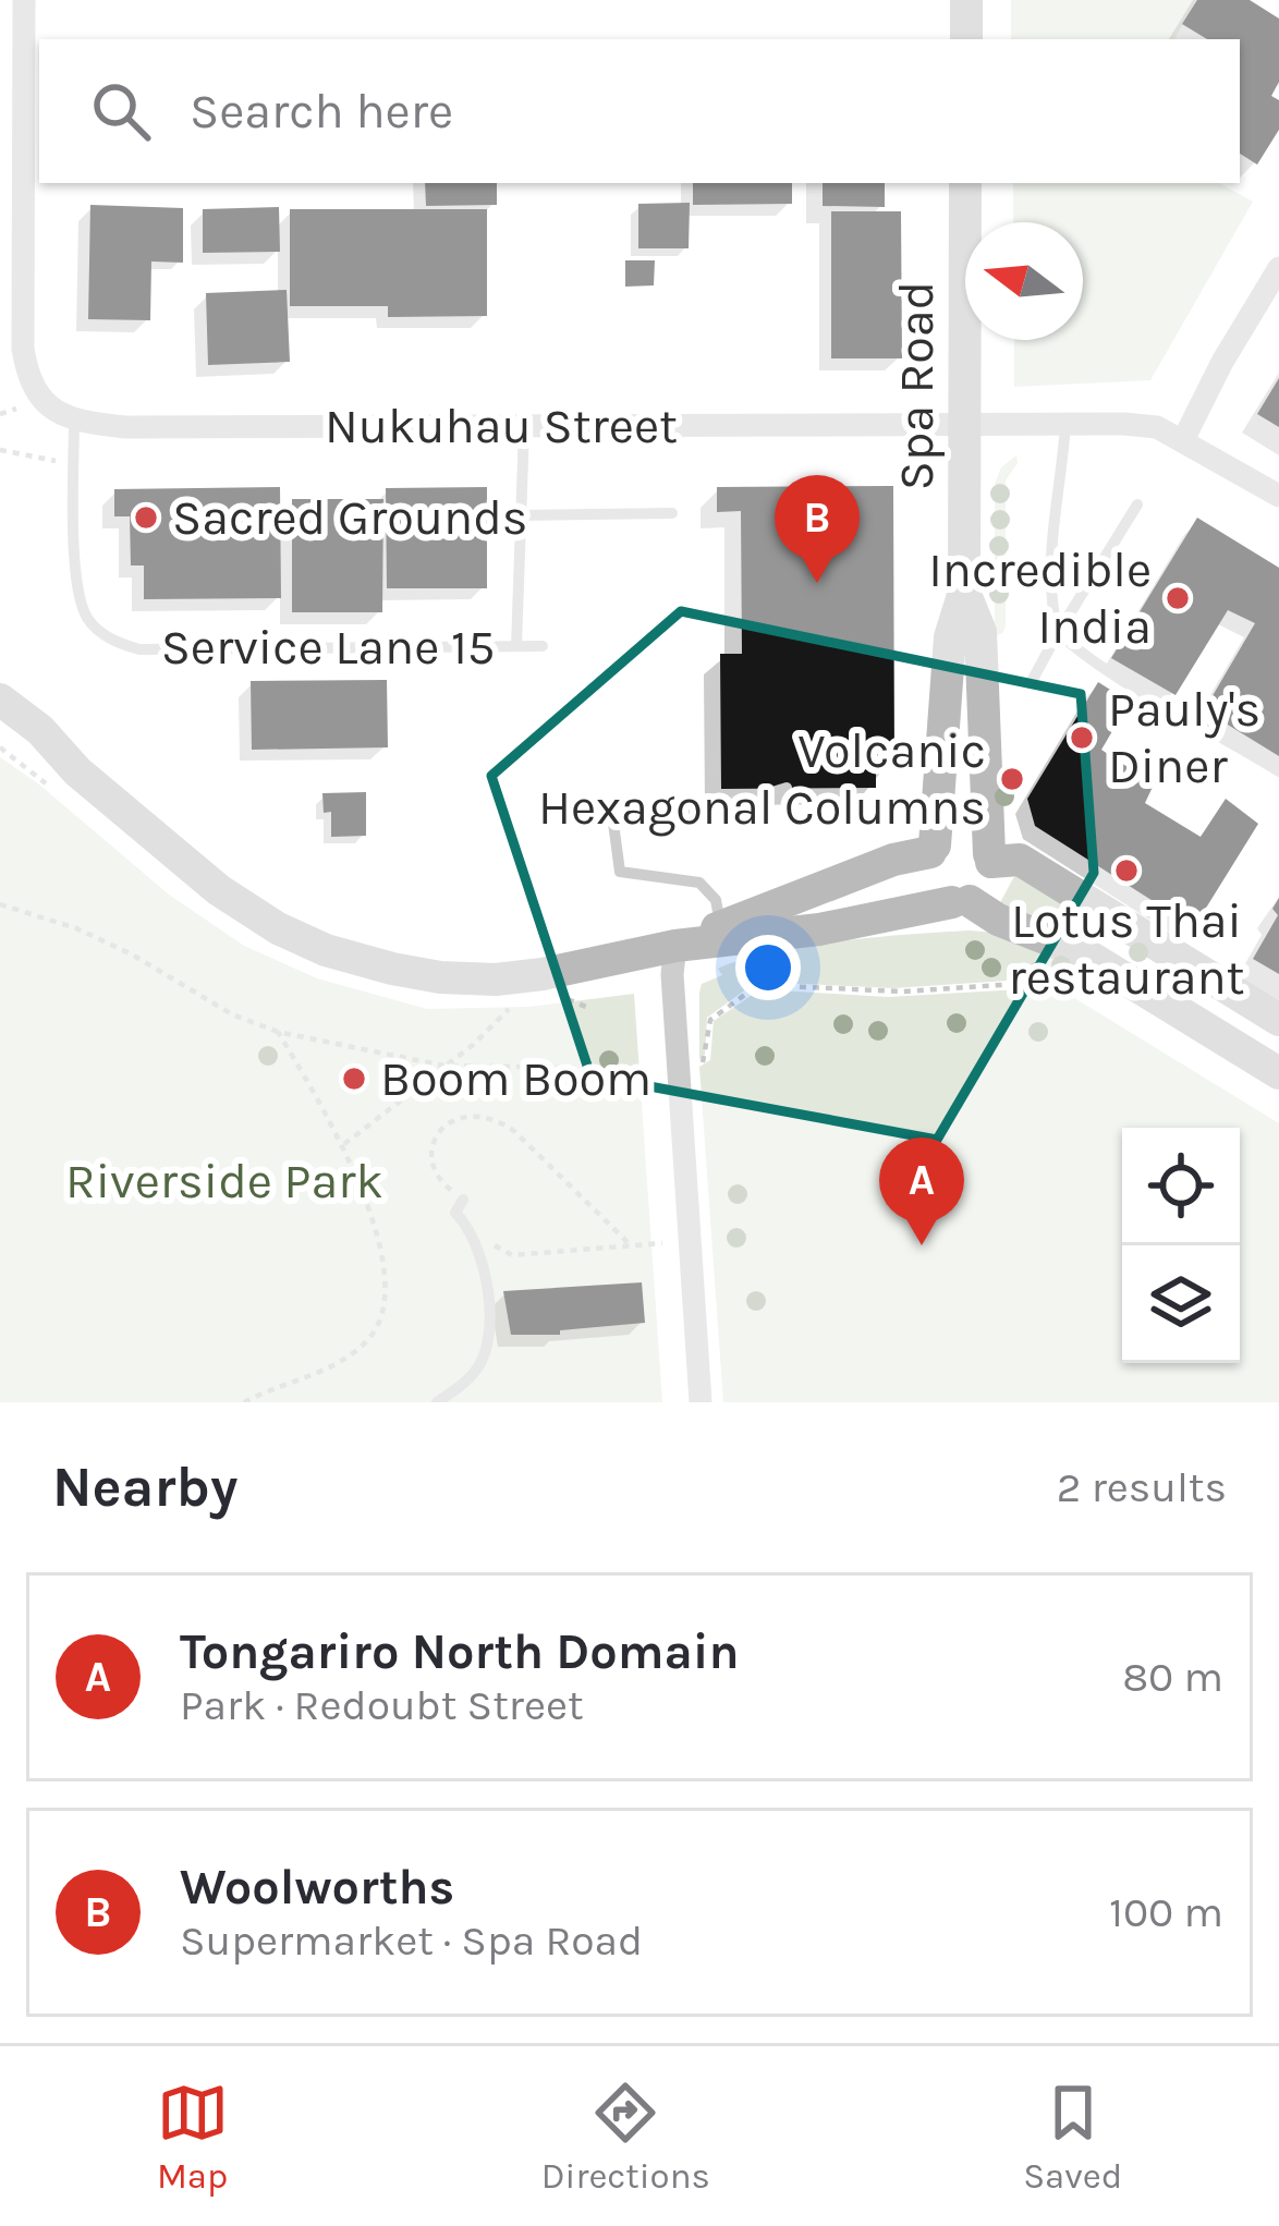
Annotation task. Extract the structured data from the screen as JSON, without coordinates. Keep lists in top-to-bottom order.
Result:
{
  "streets": {
    "main road": ["Spa Road"],
    "street": ["Nukuhau Street"],
    "lane": ["Service Lane 15"]
  },
  "crossings": [
    ["Spa Road", "Nukuhau Street"],
    ["Nukuhau Street", "Service Lane 15"]
  ],
  "parks": ["Riverside Park"],
  "places": [
    "Sacred Grounds",
    "Incredible India",
    "Pauly's Diner",
    "Volcanic Hexagonal Columns",
    "Lotus Thai restaurant",
    "Boom Boom"
  ],
  "north": "left",
  "page": {
    "search": "Search here",
    "pins": ["B", "A"],
    "heading": ["Nearby", "2 results"],
    "list": [
      {
        "mark": "A",
        "name": "Tongariro North Domain",
        "note": "Park · Redoubt Street",
        "value": "80 m"
      },
      {
        "mark": "B",
        "name": "Woolworths",
        "note": "Supermarket · Spa Road",
        "value": "100 m"
      }
    ],
    "nav": ["Map", "Directions", "Saved"]
  }
}
